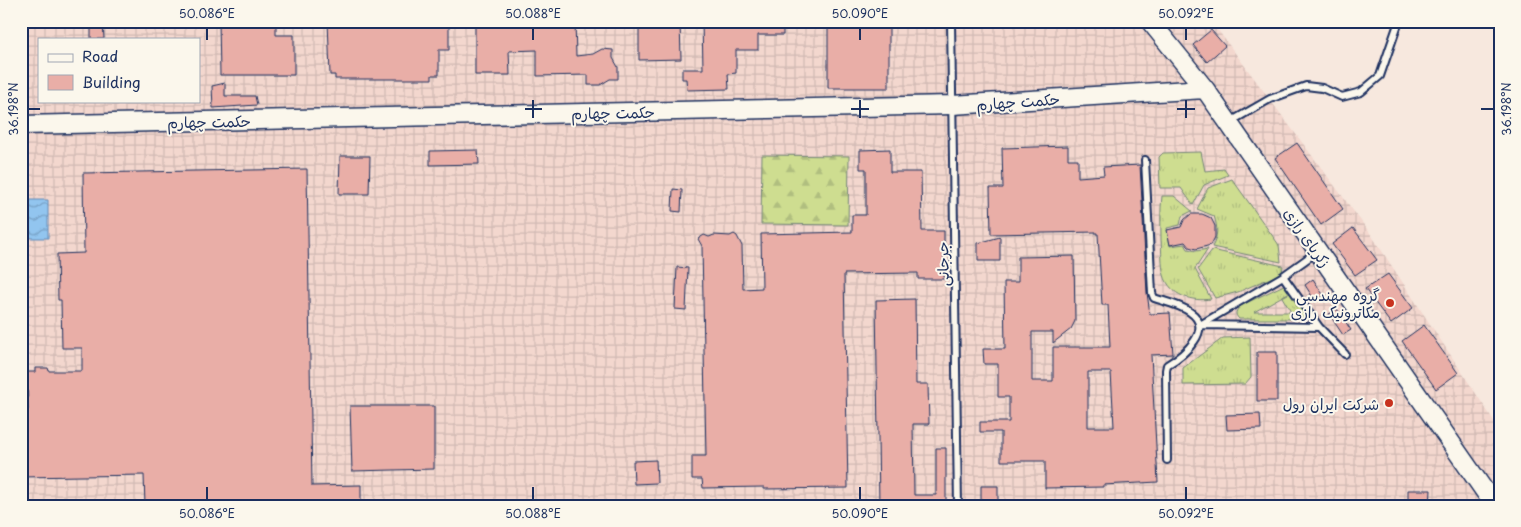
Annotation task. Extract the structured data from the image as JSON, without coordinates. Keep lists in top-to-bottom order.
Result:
{
  "streets": {
    "street": ["حکمت چهارم", "زکریای رازی"],
    "lane": ["جرجانی"]
  },
  "crossings": [
    ["حکمت چهارم", "زکریای رازی"],
    ["حکمت چهارم", "جرجانی"]
  ],
  "places": ["گروه مهندسی مکاترونیک رازی", "شرکت ایران رول"],
  "legend": ["Road", "Building"],
  "coordinates": [
    "50.086°E",
    "50.088°E",
    "50.090°E",
    "50.092°E",
    "36.198°N"
  ]
}
